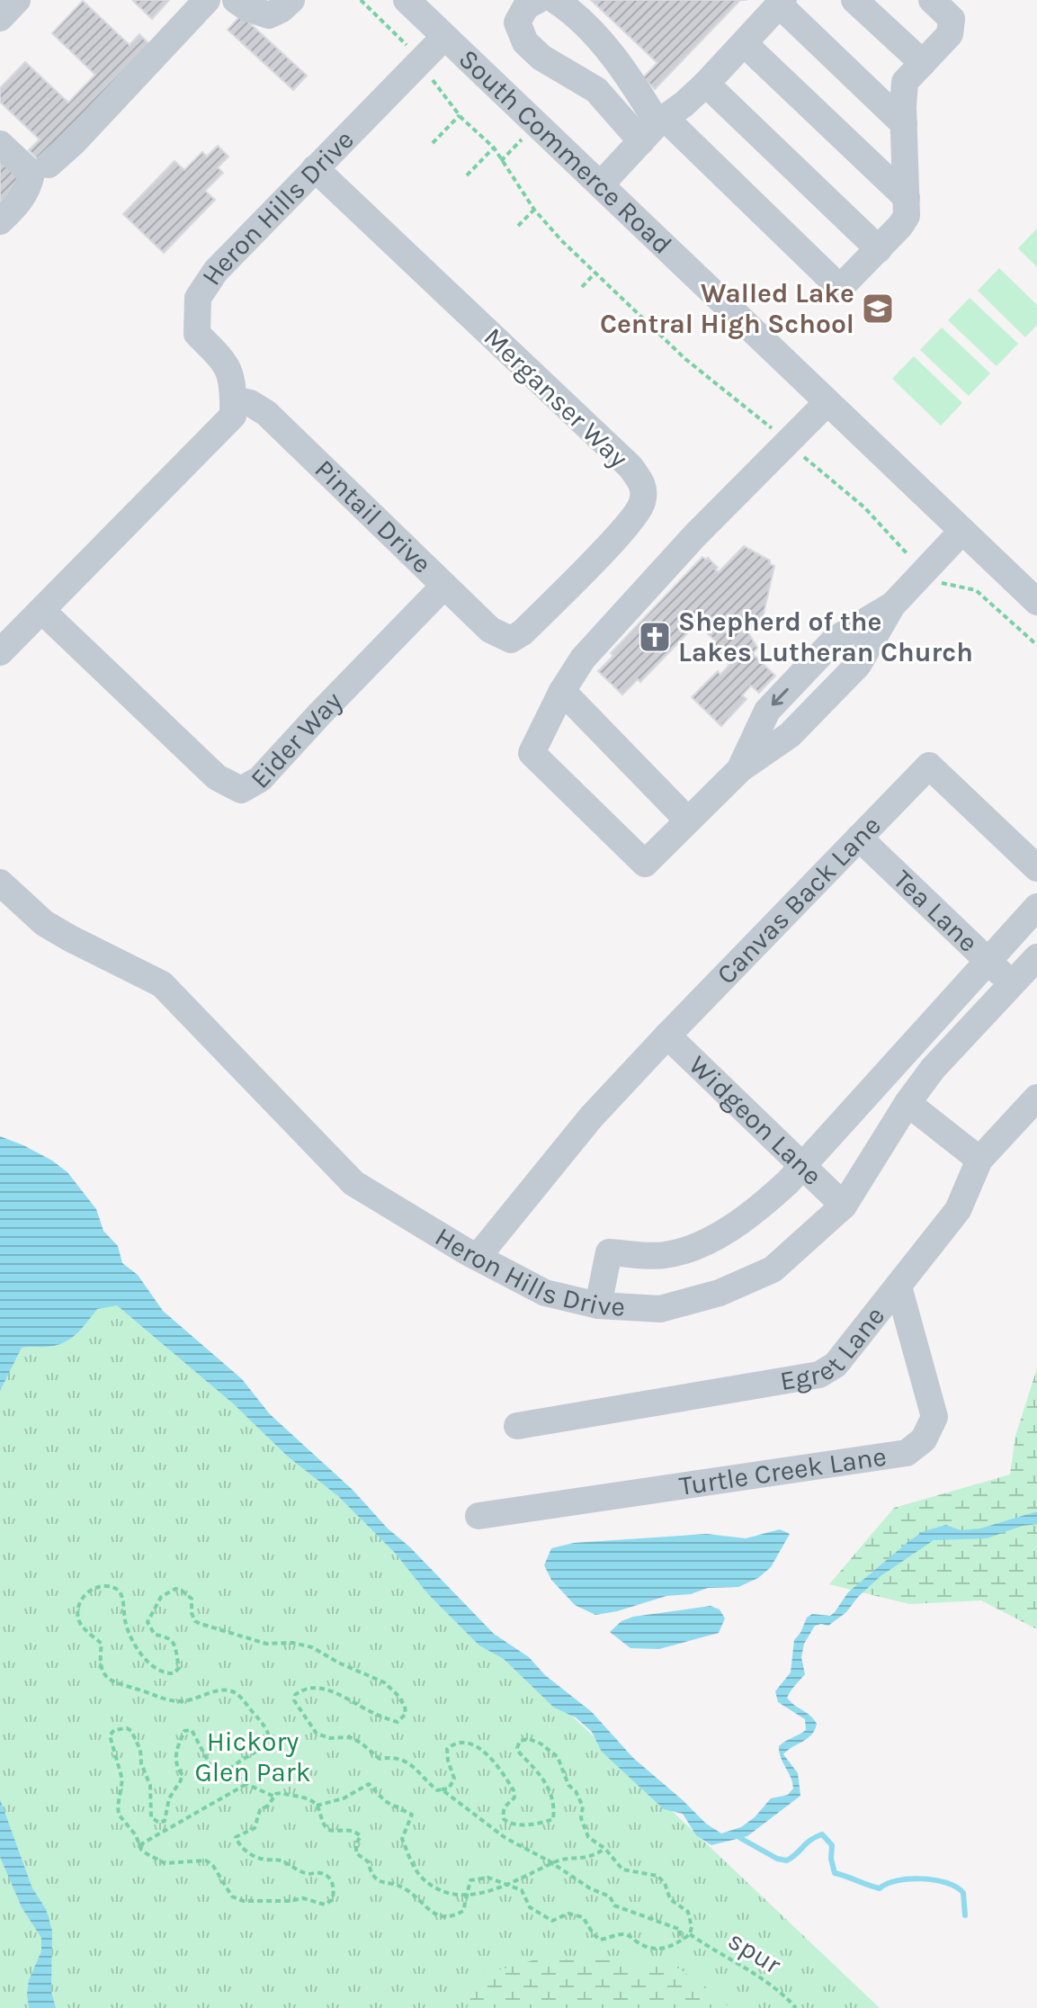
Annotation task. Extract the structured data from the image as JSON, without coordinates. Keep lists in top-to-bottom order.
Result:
{
  "streets": {
    "street": [
      "South Commerce Road",
      "Heron Hills Drive",
      "Merganser Way",
      "Pintail Drive",
      "Eider Way",
      "Canvas Back Lane",
      "Tea Lane",
      "Widgeon Lane",
      "Egret Lane",
      "Turtle Creek Lane"
    ],
    "path": ["spur"]
  },
  "crossings": [
    ["South Commerce Road", "Heron Hills Drive"],
    ["Heron Hills Drive", "Merganser Way"],
    ["Heron Hills Drive", "Pintail Drive"],
    ["Heron Hills Drive", "Canvas Back Lane"],
    ["Heron Hills Drive", "Tea Lane"],
    ["Heron Hills Drive", "Widgeon Lane"],
    ["Merganser Way", "Pintail Drive"],
    ["Pintail Drive", "Eider Way"],
    ["Canvas Back Lane", "Tea Lane"],
    ["Canvas Back Lane", "Widgeon Lane"],
    ["Egret Lane", "Turtle Creek Lane"]
  ],
  "parks": ["Hickory Glen Park"],
  "places": {
    "school or university": ["Walled Lake Central High School"],
    "church": ["Shepherd of the Lakes Lutheran Church"]
  }
}
